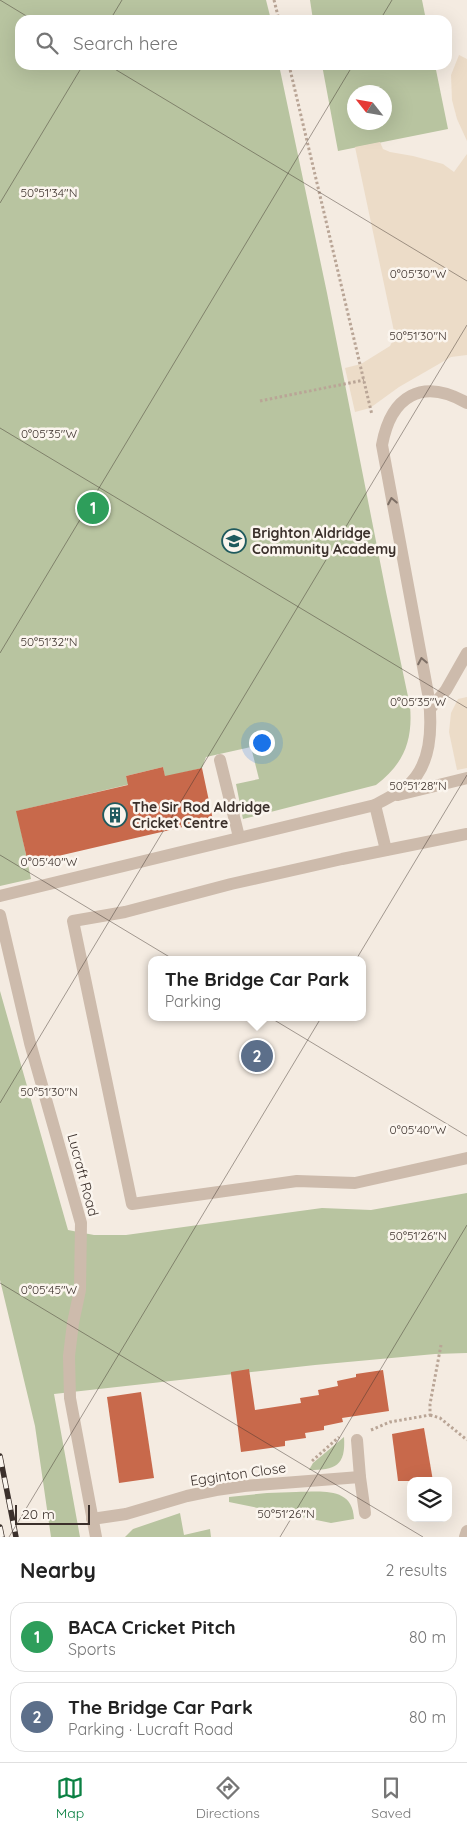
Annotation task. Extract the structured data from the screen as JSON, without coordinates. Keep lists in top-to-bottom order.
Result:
{
  "streets": {
    "street": ["Lucraft Road", "Egginton Close"]
  },
  "crossings": [
    ["Lucraft Road", "Egginton Close"]
  ],
  "places": {
    "school or university": ["Brighton Aldridge Community Academy"],
    "building": ["The Sir Rod Aldridge Cricket Centre"]
  },
  "scale_bar": "20 m",
  "north": "top left",
  "page": {
    "search": "Search here",
    "pins": ["1", "2"],
    "popup": ["The Bridge Car Park", "Parking"],
    "scale": "20 m",
    "heading": ["Nearby", "2 results"],
    "list": [
      {
        "mark": "1",
        "name": "BACA Cricket Pitch",
        "note": "Sports",
        "value": "80 m"
      },
      {
        "mark": "2",
        "name": "The Bridge Car Park",
        "note": "Parking · Lucraft Road",
        "value": "80 m"
      }
    ],
    "nav": ["Map", "Directions", "Saved"]
  },
  "coordinates": [
    "50°51'34\"N",
    "0°05'30\"W",
    "50°51'30\"N",
    "0°05'35\"W",
    "50°51'32\"N",
    "50°51'28\"N",
    "0°05'40\"W",
    "50°51'26\"N",
    "0°05'45\"W"
  ]
}
